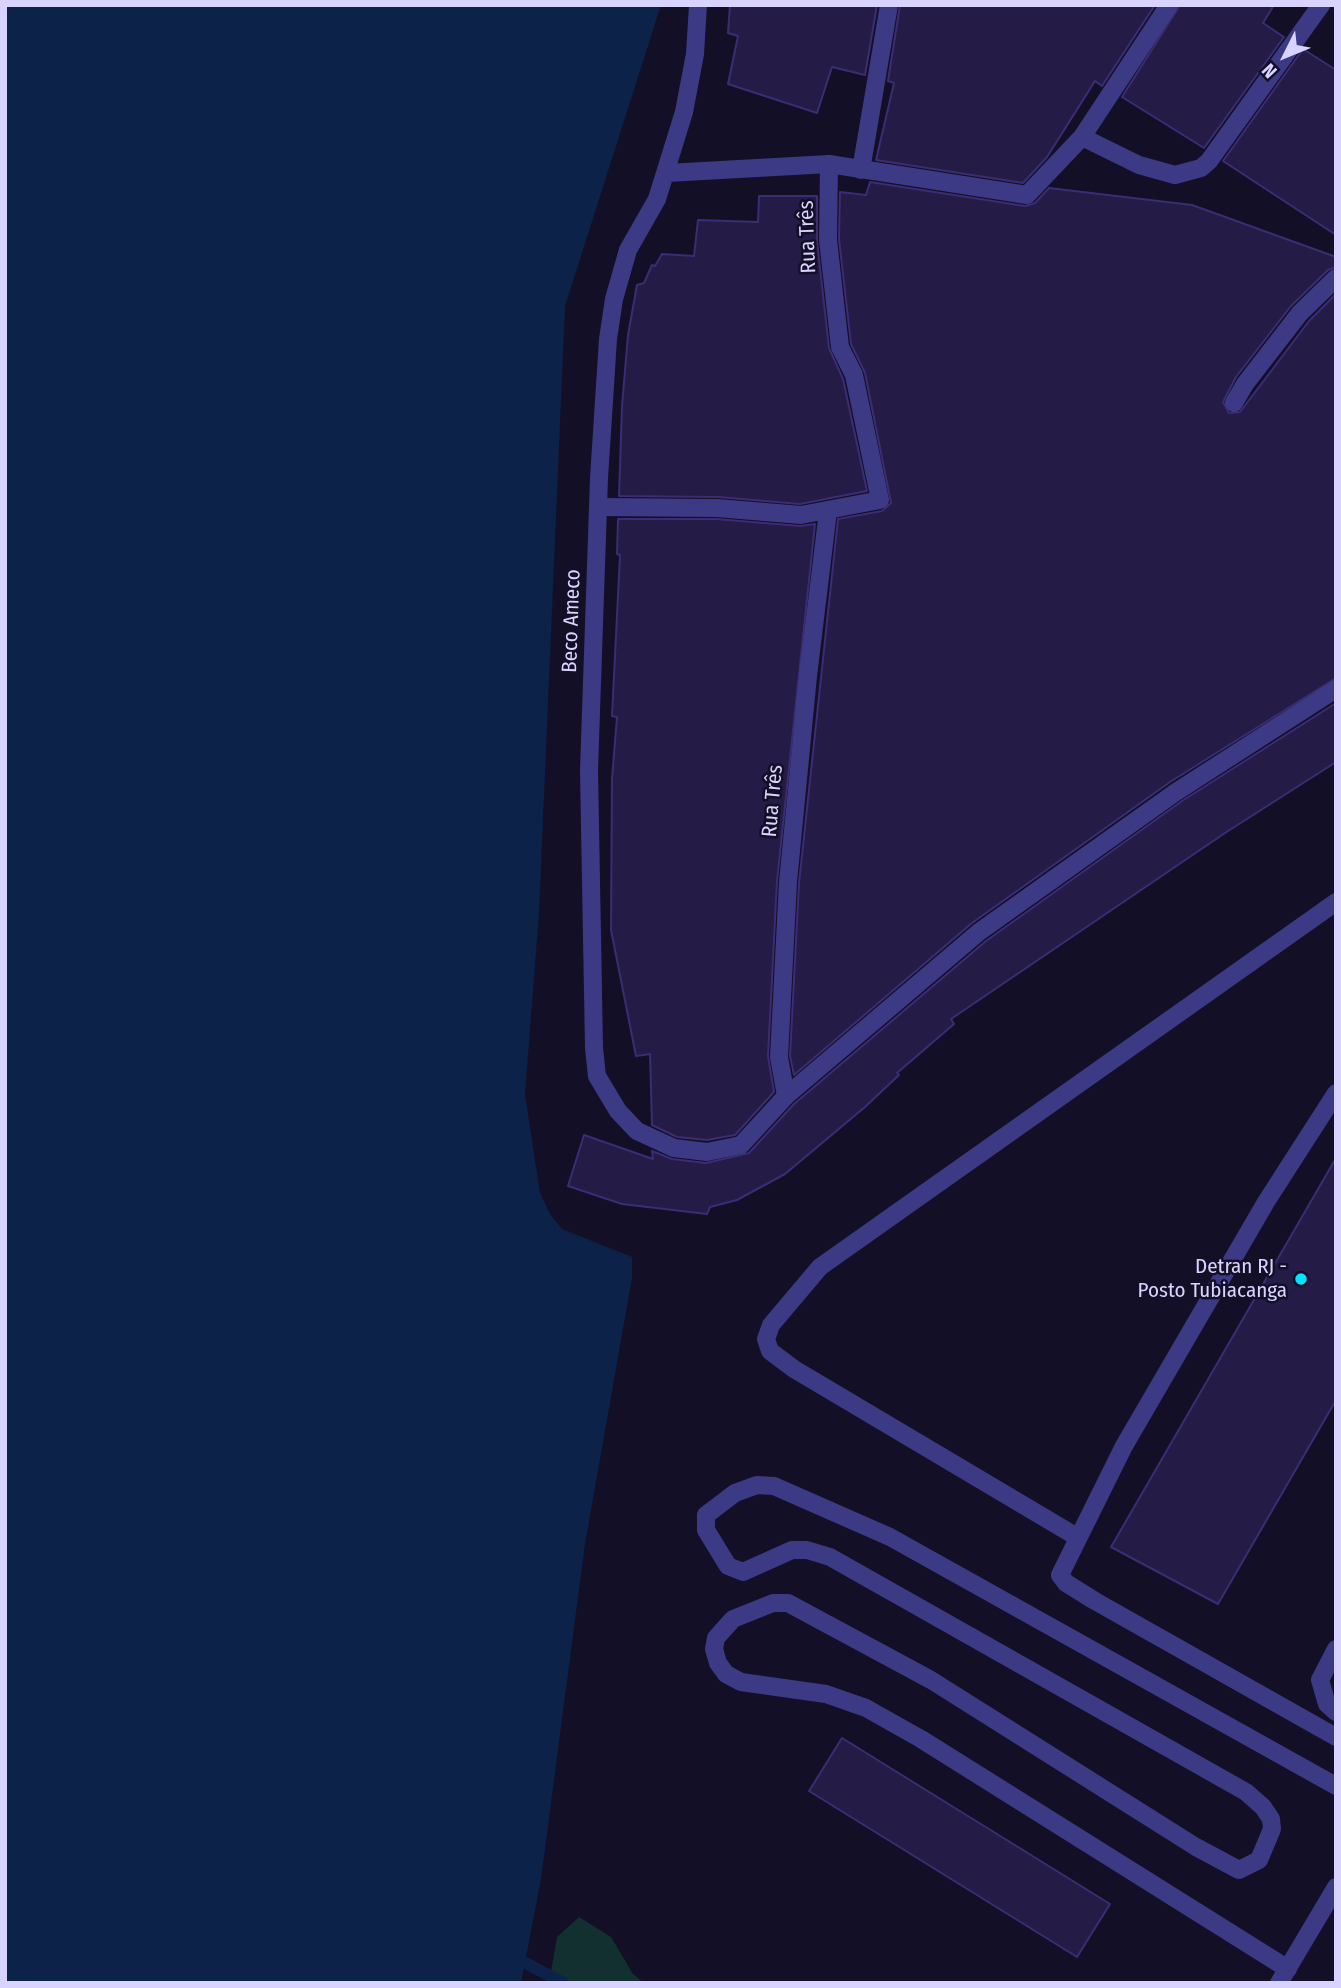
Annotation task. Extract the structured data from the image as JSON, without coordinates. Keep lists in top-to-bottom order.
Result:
{
  "streets": {
    "street": ["Rua Três", "Beco Ameco"]
  },
  "crossings": [
    ["Rua Três", "Beco Ameco"]
  ],
  "places": ["Detran RJ - Posto Tubiacanga"],
  "north": "bottom left"
}
